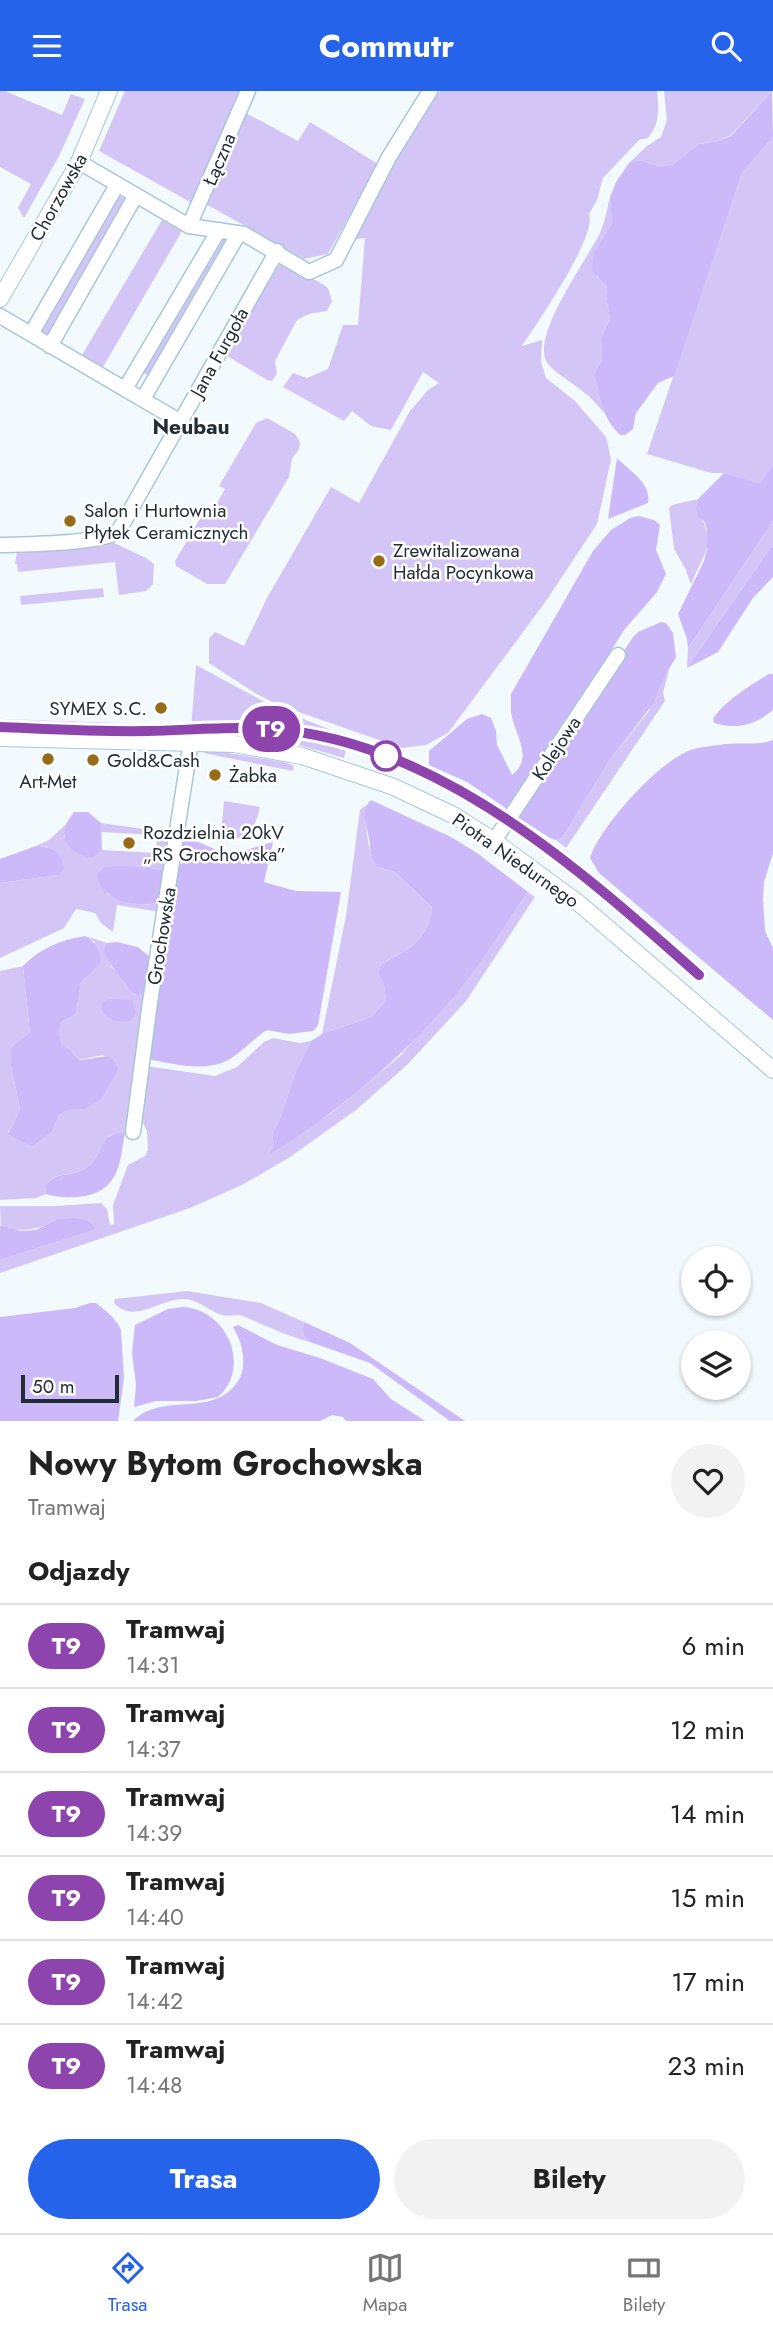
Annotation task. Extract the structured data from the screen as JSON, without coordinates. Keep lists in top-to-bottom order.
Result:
{
  "streets": {
    "street": [
      "Łączna",
      "Chorzowska",
      "Jana Furgoła",
      "Kolejowa",
      "Piotra Niedurnego",
      "Grochowska"
    ]
  },
  "crossings": [
    ["Kolejowa", "Piotra Niedurnego"],
    ["Piotra Niedurnego", "Grochowska"]
  ],
  "districts": ["Neubau"],
  "places": [
    "Salon i Hurtownia Płytek Ceramicznych",
    "Zrewitalizowana Hałda Pocynkowa",
    "SYMEX S.C.",
    "Art-Met",
    "Gold&Cash",
    "Żabka",
    "Rozdzielnia 20kV „RS Grochowska”"
  ],
  "lines": ["tram line T9"],
  "scale_bar": "50 m",
  "page": {
    "header": "Commutr",
    "on_map": "T9",
    "scale": "50 m",
    "heading": [
      ["Nowy Bytom Grochowska", "Tramwaj"],
      "Odjazdy"
    ],
    "list": [
      {
        "mark": "T9",
        "name": "Tramwaj",
        "note": "14:31",
        "value": "6 min"
      },
      {
        "mark": "T9",
        "name": "Tramwaj",
        "note": "14:37",
        "value": "12 min"
      },
      {
        "mark": "T9",
        "name": "Tramwaj",
        "note": "14:39",
        "value": "14 min"
      },
      {
        "mark": "T9",
        "name": "Tramwaj",
        "note": "14:40",
        "value": "15 min"
      },
      {
        "mark": "T9",
        "name": "Tramwaj",
        "note": "14:42",
        "value": "17 min"
      },
      {
        "mark": "T9",
        "name": "Tramwaj",
        "note": "14:48",
        "value": "23 min"
      }
    ],
    "buttons": ["Trasa", "Bilety"],
    "tabs": ["Trasa", "Mapa", "Bilety"]
  }
}
